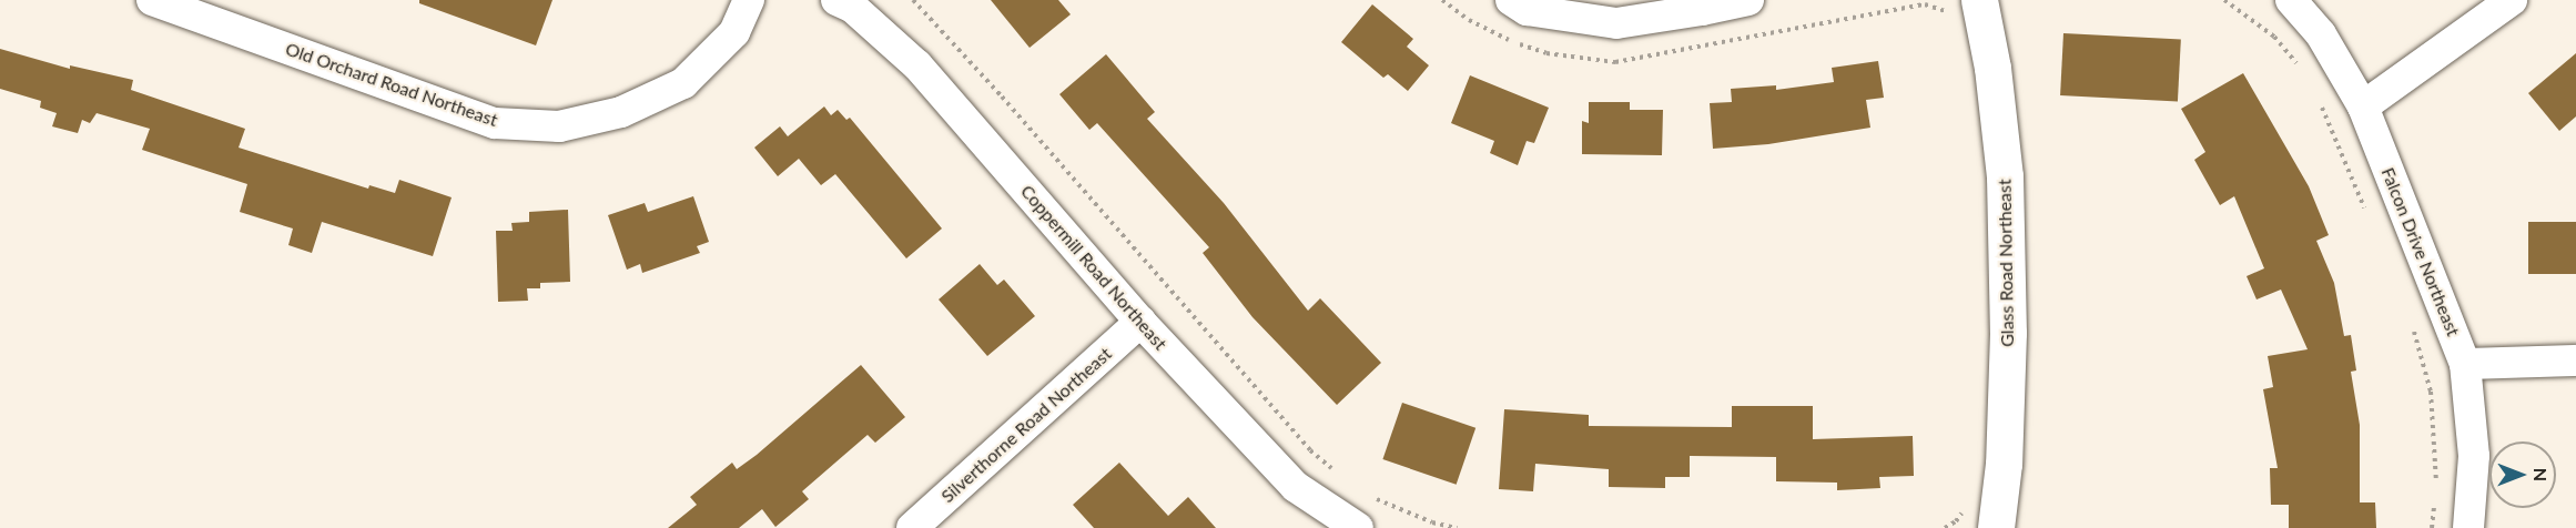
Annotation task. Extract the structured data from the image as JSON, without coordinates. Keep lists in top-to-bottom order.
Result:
{
  "streets": {
    "street": [
      "Old Orchard Road Northeast",
      "Falcon Drive Northeast",
      "Glass Road Northeast",
      "Coppermill Road Northeast",
      "Silverthorne Road Northeast"
    ]
  },
  "crossings": [
    ["Coppermill Road Northeast", "Silverthorne Road Northeast"]
  ],
  "north": "right"
}
